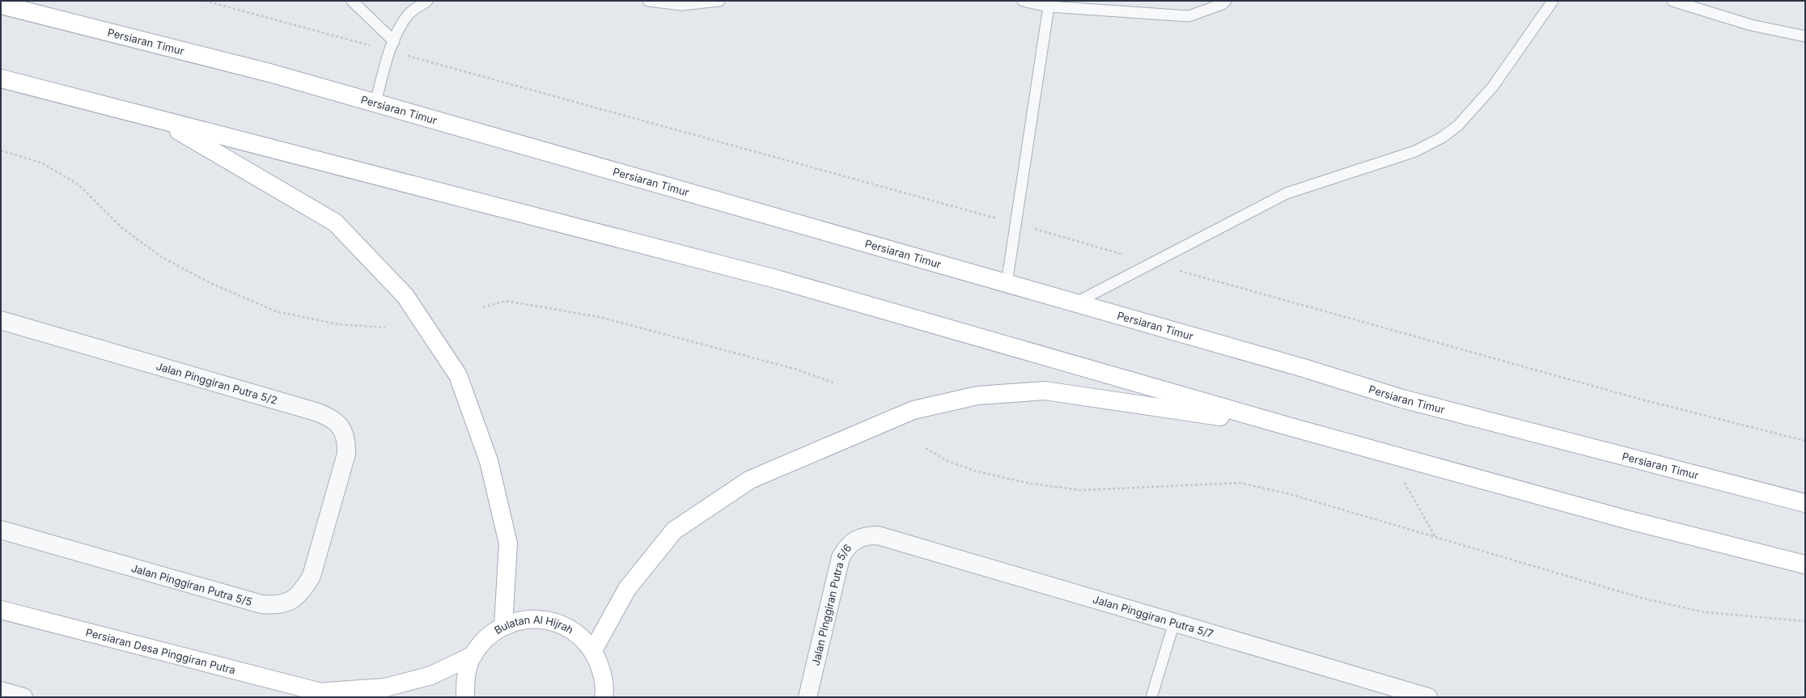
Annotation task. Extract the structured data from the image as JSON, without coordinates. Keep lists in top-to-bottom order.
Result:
{
  "streets": {
    "main road": ["Persiaran Timur", "Bulatan Al Hijrah", "Persiaran Desa Pinggiran Putra"],
    "street": [
      "Jalan Pinggiran Putra 5/2",
      "Jalan Pinggiran Putra 5/5",
      "Jalan Pinggiran Putra 5/6",
      "Jalan Pinggiran Putra 5/7"
    ]
  },
  "crossings": [
    ["Jalan Pinggiran Putra 5/2", "Jalan Pinggiran Putra 5/5"],
    ["Jalan Pinggiran Putra 5/6", "Jalan Pinggiran Putra 5/7"],
    ["Bulatan Al Hijrah", "Persiaran Desa Pinggiran Putra"]
  ]
}
